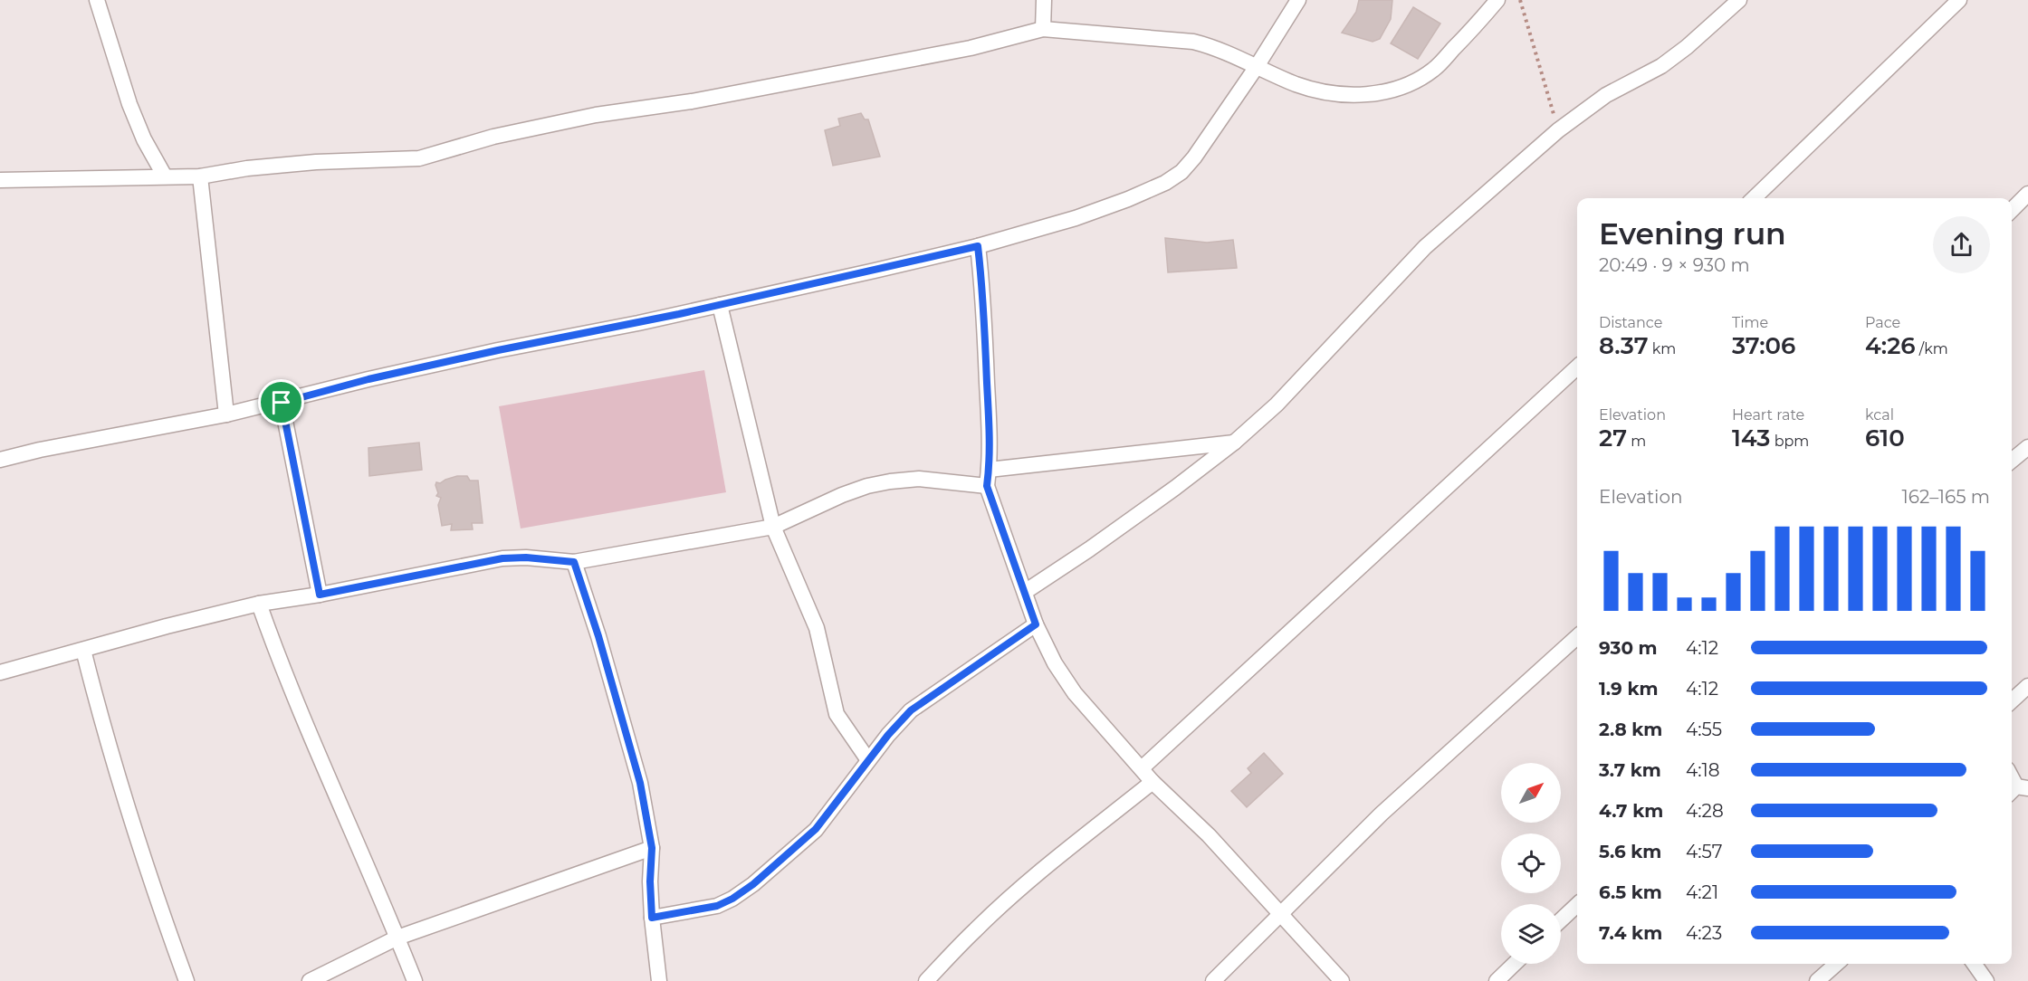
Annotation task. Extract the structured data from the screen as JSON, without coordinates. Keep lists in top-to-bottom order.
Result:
{
  "north": "top right",
  "page": {
    "heading": ["Evening run", "20:49 · 9 × 930 m"],
    "stats": [
      ["Distance", "8.37 km"],
      ["Time", "37:06"],
      ["Pace", "4:26 /km"],
      ["Elevation", "27 m"],
      ["Heart rate", "143 bpm"],
      ["kcal", "610"]
    ],
    "chart": ["Elevation", "162–165 m"],
    "list": [
      {
        "name": "930 m",
        "note": "4:12"
      },
      {
        "name": "1.9 km",
        "note": "4:12"
      },
      {
        "name": "2.8 km",
        "note": "4:55"
      },
      {
        "name": "3.7 km",
        "note": "4:18"
      },
      {
        "name": "4.7 km",
        "note": "4:28"
      },
      {
        "name": "5.6 km",
        "note": "4:57"
      },
      {
        "name": "6.5 km",
        "note": "4:21"
      },
      {
        "name": "7.4 km",
        "note": "4:23"
      }
    ]
  }
}
